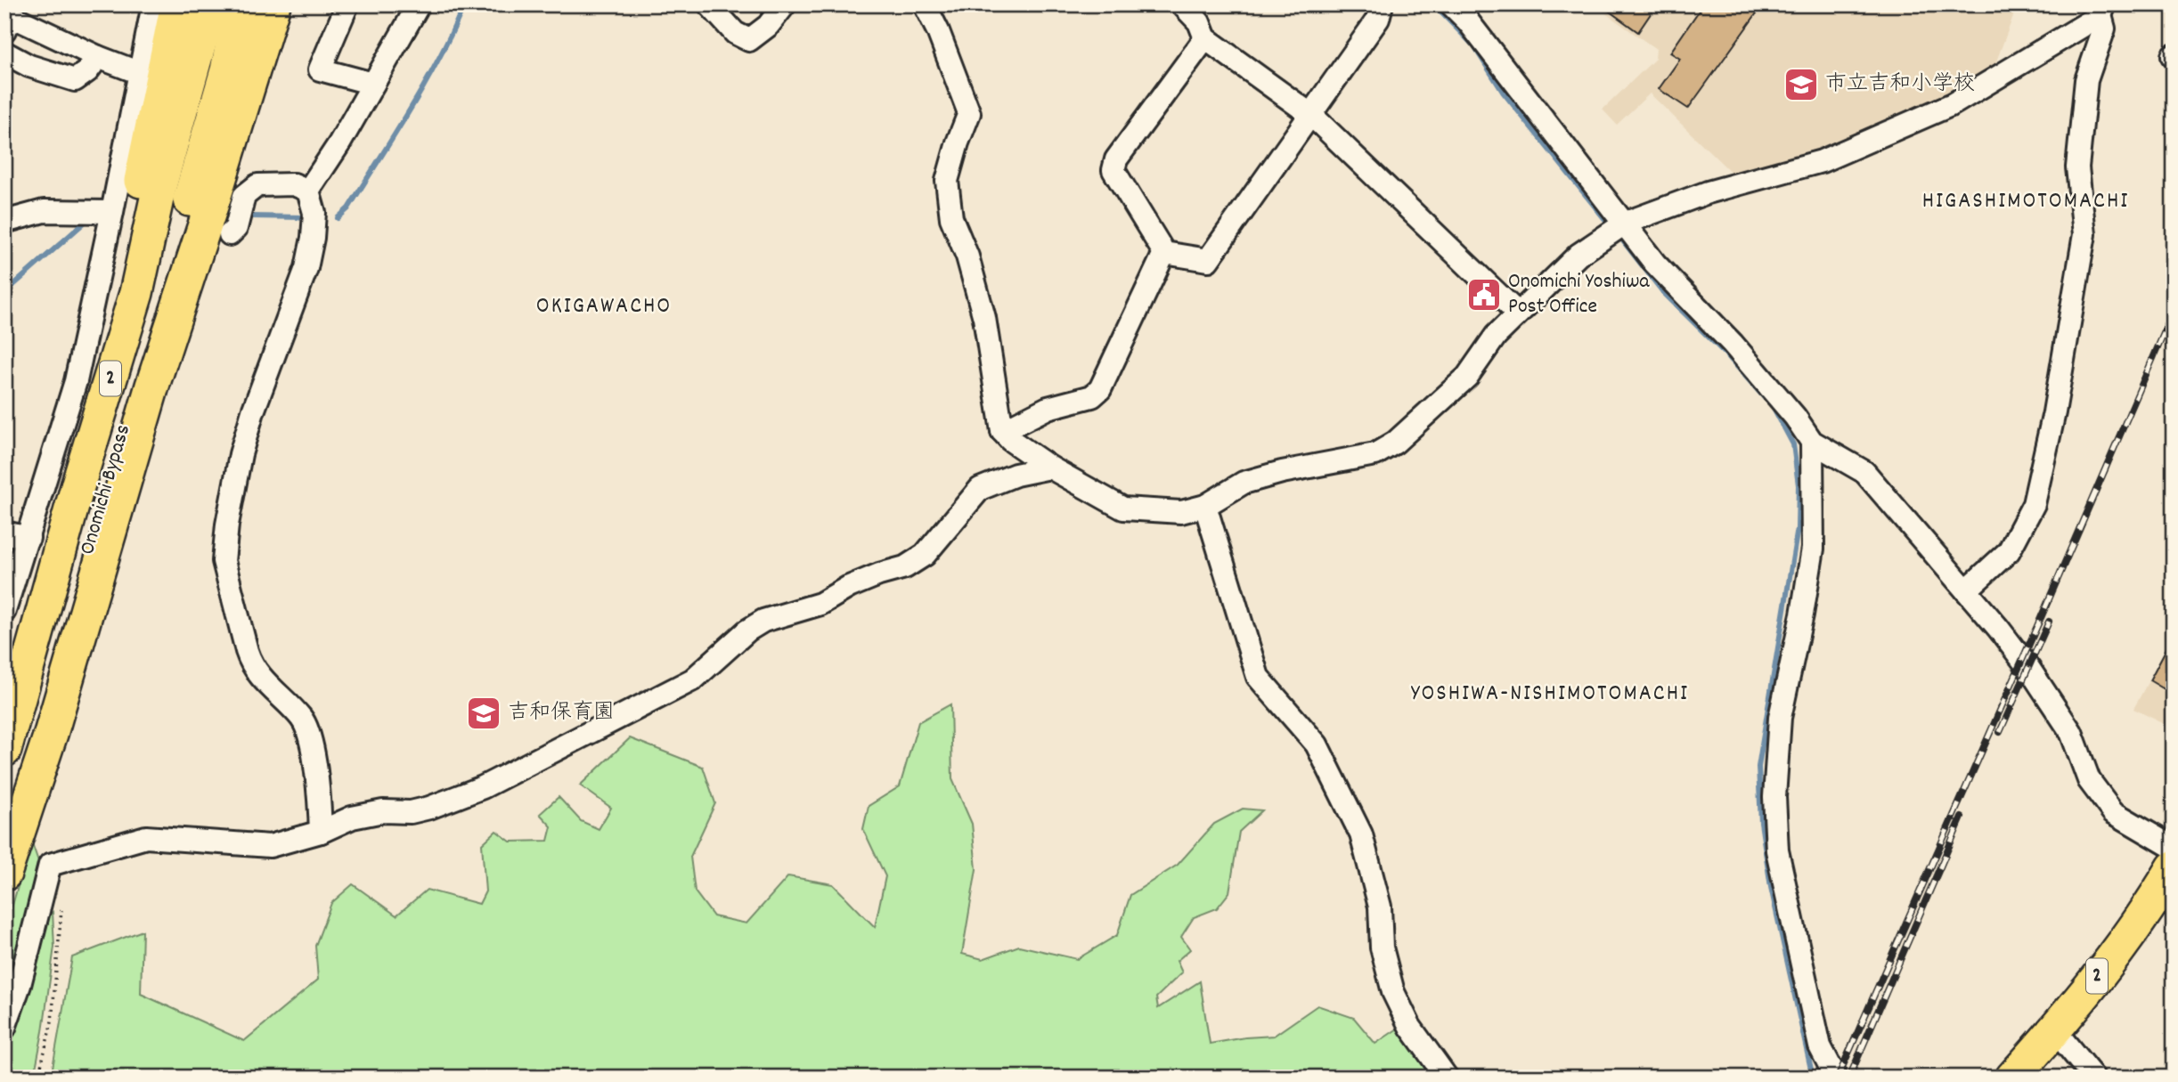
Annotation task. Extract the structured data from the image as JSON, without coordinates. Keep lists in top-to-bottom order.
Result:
{
  "streets": {
    "highway": ["2", "Onomichi Bypass"]
  },
  "districts": ["HIGASHIMOTOMACHI", "OKIGAWACHO", "YOSHIWA-NISHIMOTOMACHI"],
  "places": {
    "school or university": ["市立吉和小学校", "吉和保育園"],
    "public building": ["Onomichi Yoshiwa Post Office"]
  }
}
